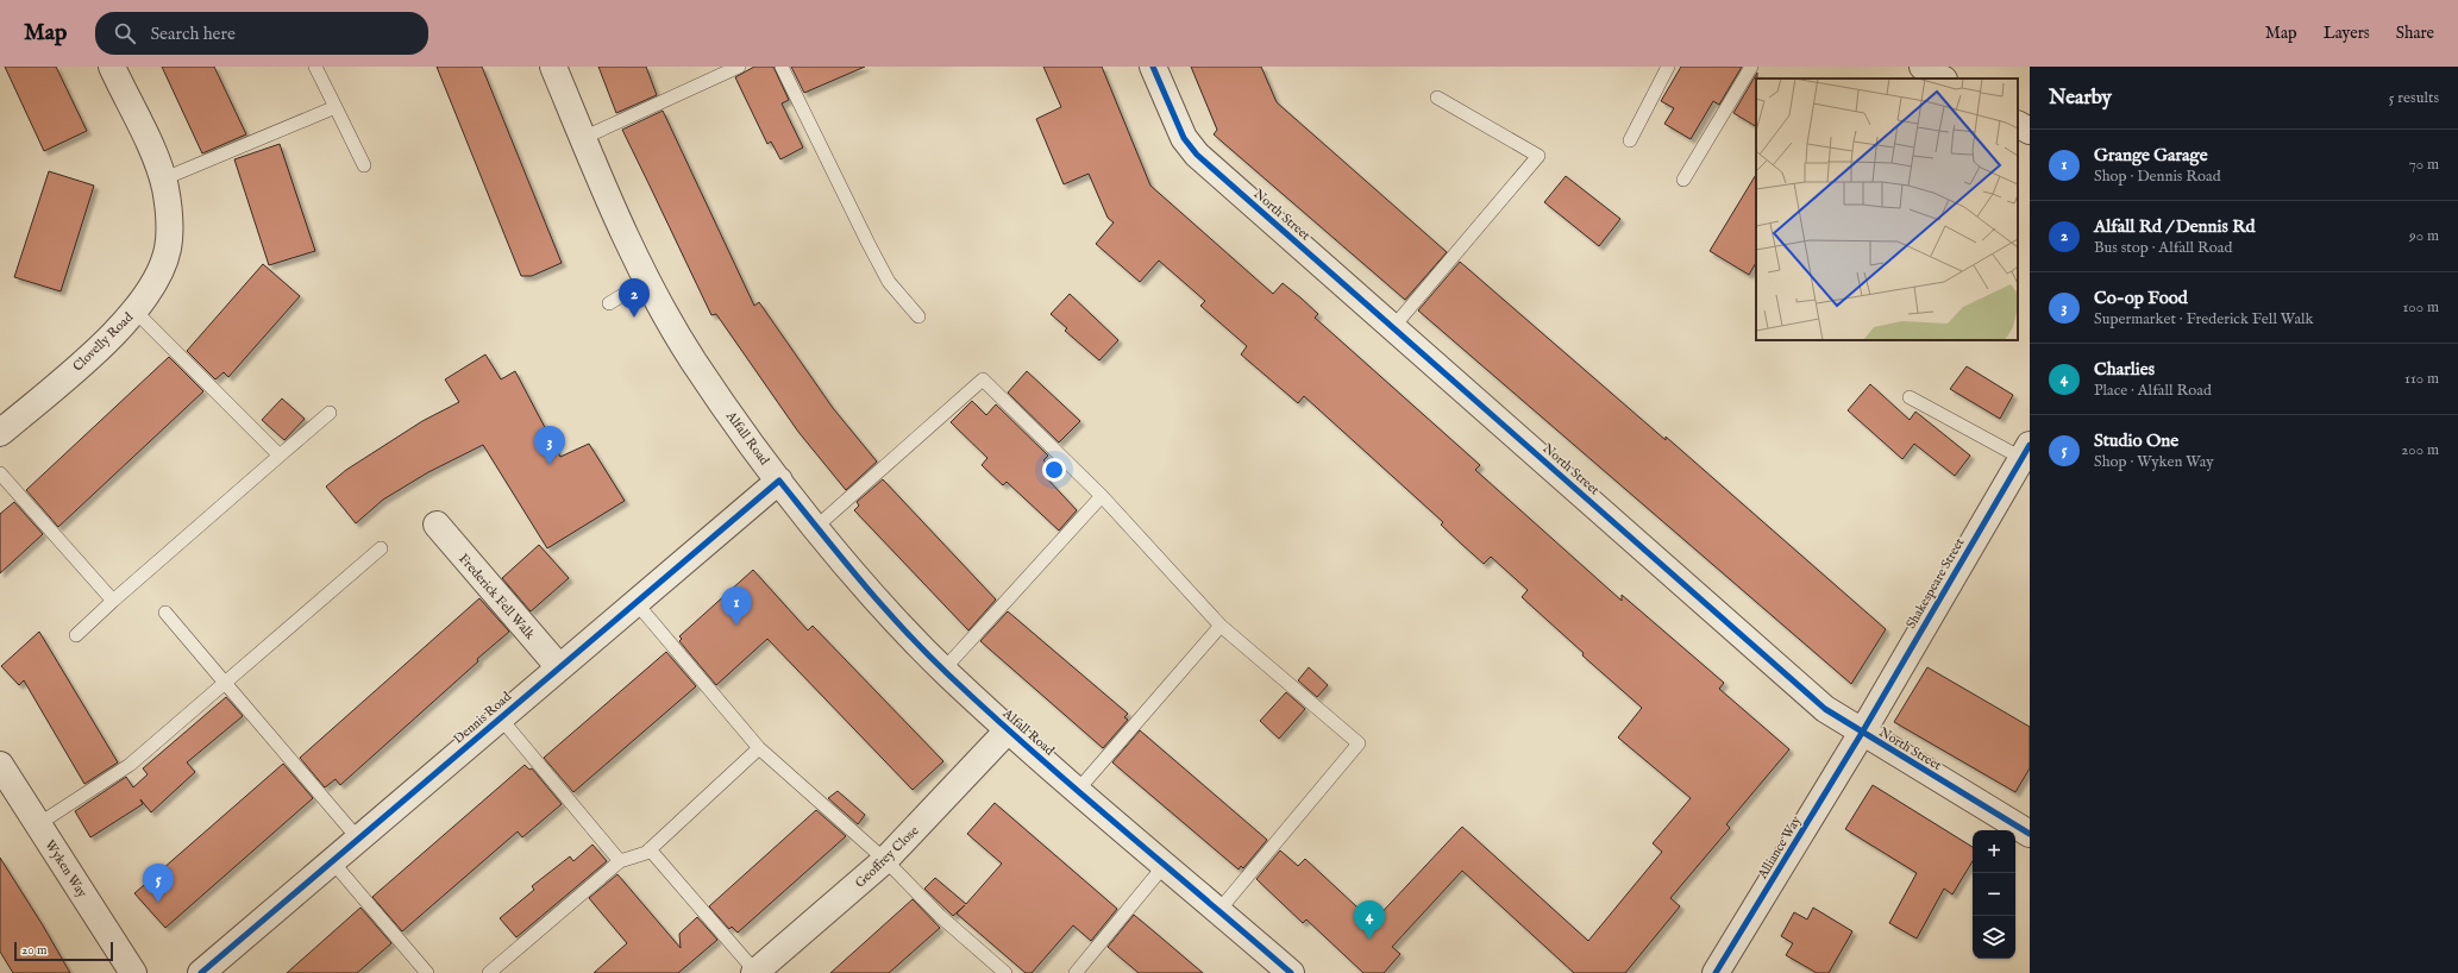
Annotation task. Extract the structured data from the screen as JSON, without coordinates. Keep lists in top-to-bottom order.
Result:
{
  "streets": {
    "street": [
      "North Street",
      "Clovelly Road",
      "Alfall Road",
      "Shakespeare Street",
      "Frederick Fell Walk",
      "Dennis Road",
      "Alliance Way",
      "Geoffrey Close",
      "Wyken Way"
    ]
  },
  "crossings": [
    ["North Street", "Shakespeare Street"],
    ["North Street", "Alliance Way"],
    ["Alfall Road", "Dennis Road"],
    ["Alfall Road", "Geoffrey Close"],
    ["Shakespeare Street", "Alliance Way"],
    ["Frederick Fell Walk", "Dennis Road"]
  ],
  "scale_bar": "20 m",
  "page": {
    "header": "Map",
    "search": "Search here",
    "nav": ["Map", "Layers", "Share"],
    "heading": ["Nearby", "5 results"],
    "list": [
      {
        "mark": "1",
        "name": "Grange Garage",
        "note": "Shop · Dennis Road",
        "value": "70 m"
      },
      {
        "mark": "2",
        "name": "Alfall Rd / Dennis Rd",
        "note": "Bus stop · Alfall Road",
        "value": "90 m"
      },
      {
        "mark": "3",
        "name": "Co-op Food",
        "note": "Supermarket · Frederick Fell Walk",
        "value": "100 m"
      },
      {
        "mark": "4",
        "name": "Charlies",
        "note": "Place · Alfall Road",
        "value": "110 m"
      },
      {
        "mark": "5",
        "name": "Studio One",
        "note": "Shop · Wyken Way",
        "value": "200 m"
      }
    ],
    "pins": [
      "2",
      "3",
      "1",
      "5",
      "4"
    ],
    "map_buttons": ["+", "−"],
    "scale": "20 m"
  }
}
